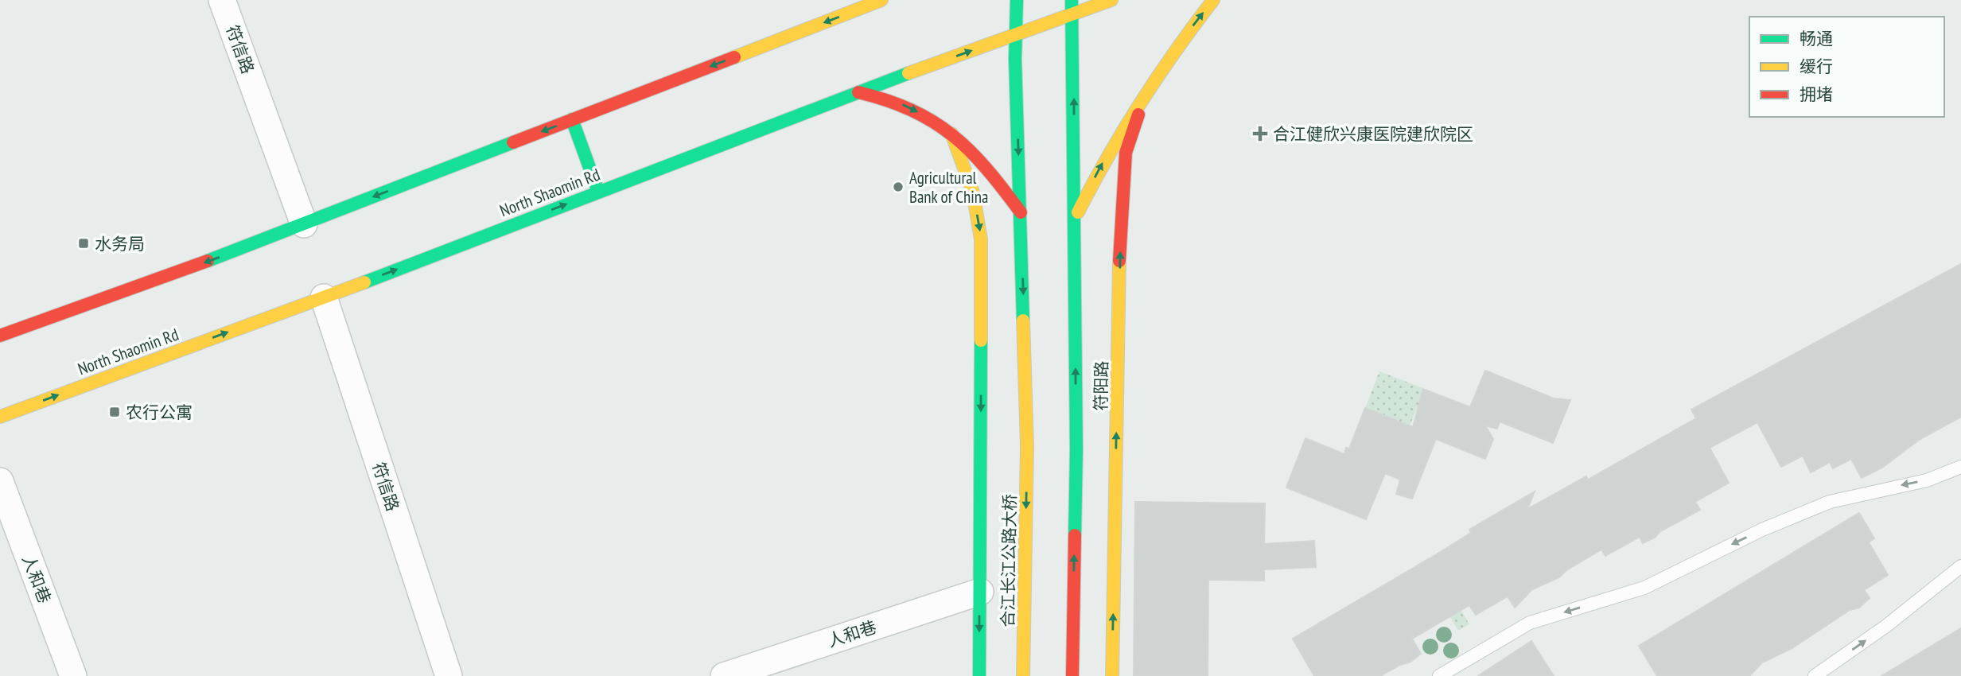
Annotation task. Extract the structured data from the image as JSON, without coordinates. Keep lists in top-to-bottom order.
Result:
{
  "streets": {
    "main road": ["North Shaomin Rd", "符阳路", "合江长江公路大桥"],
    "street": ["符信路", "人和巷"]
  },
  "crossings": [
    ["符信路", "North Shaomin Rd"],
    ["North Shaomin Rd", "符阳路"]
  ],
  "places": {
    "health": ["合江健欣兴康医院建欣院区"],
    "other": ["Agricultural Bank of China"],
    "transit": ["水务局", "农行公寓"]
  },
  "legend": ["畅通", "缓行", "拥堵"]
}
